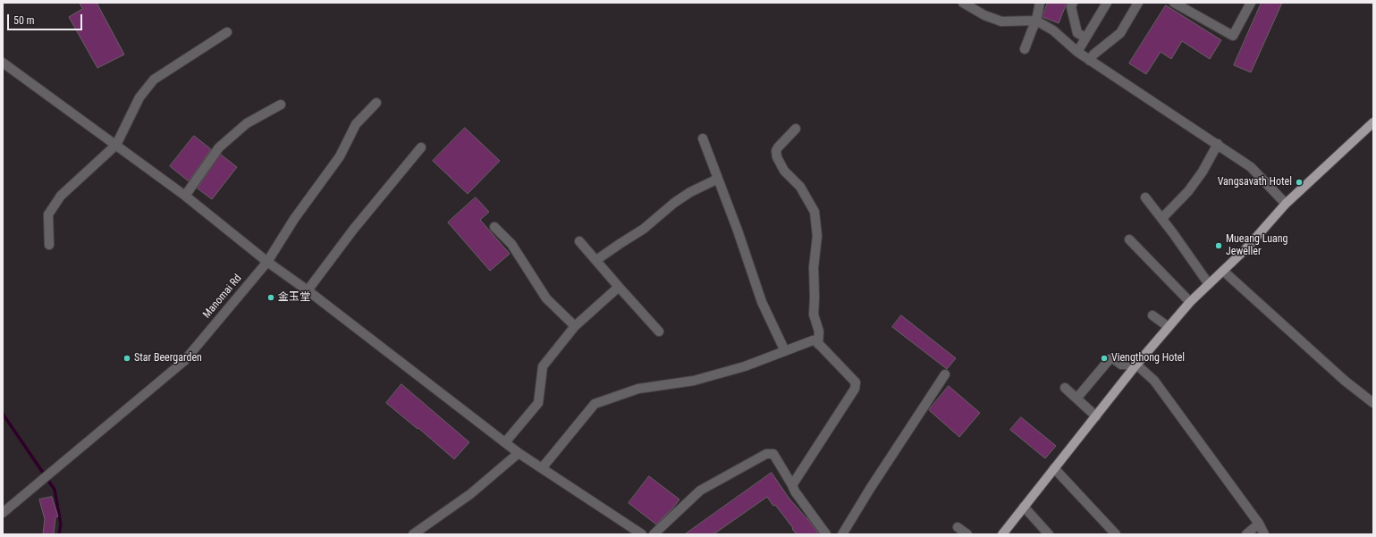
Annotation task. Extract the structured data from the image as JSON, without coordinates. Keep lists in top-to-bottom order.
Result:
{
  "streets": {
    "street": ["Manomai Rd"]
  },
  "places": [
    "Vangsavath Hotel",
    "Mueang Luang Jeweller",
    "金玉堂",
    "Star Beergarden",
    "Viengthong Hotel"
  ],
  "scale_bar": "50 m"
}
